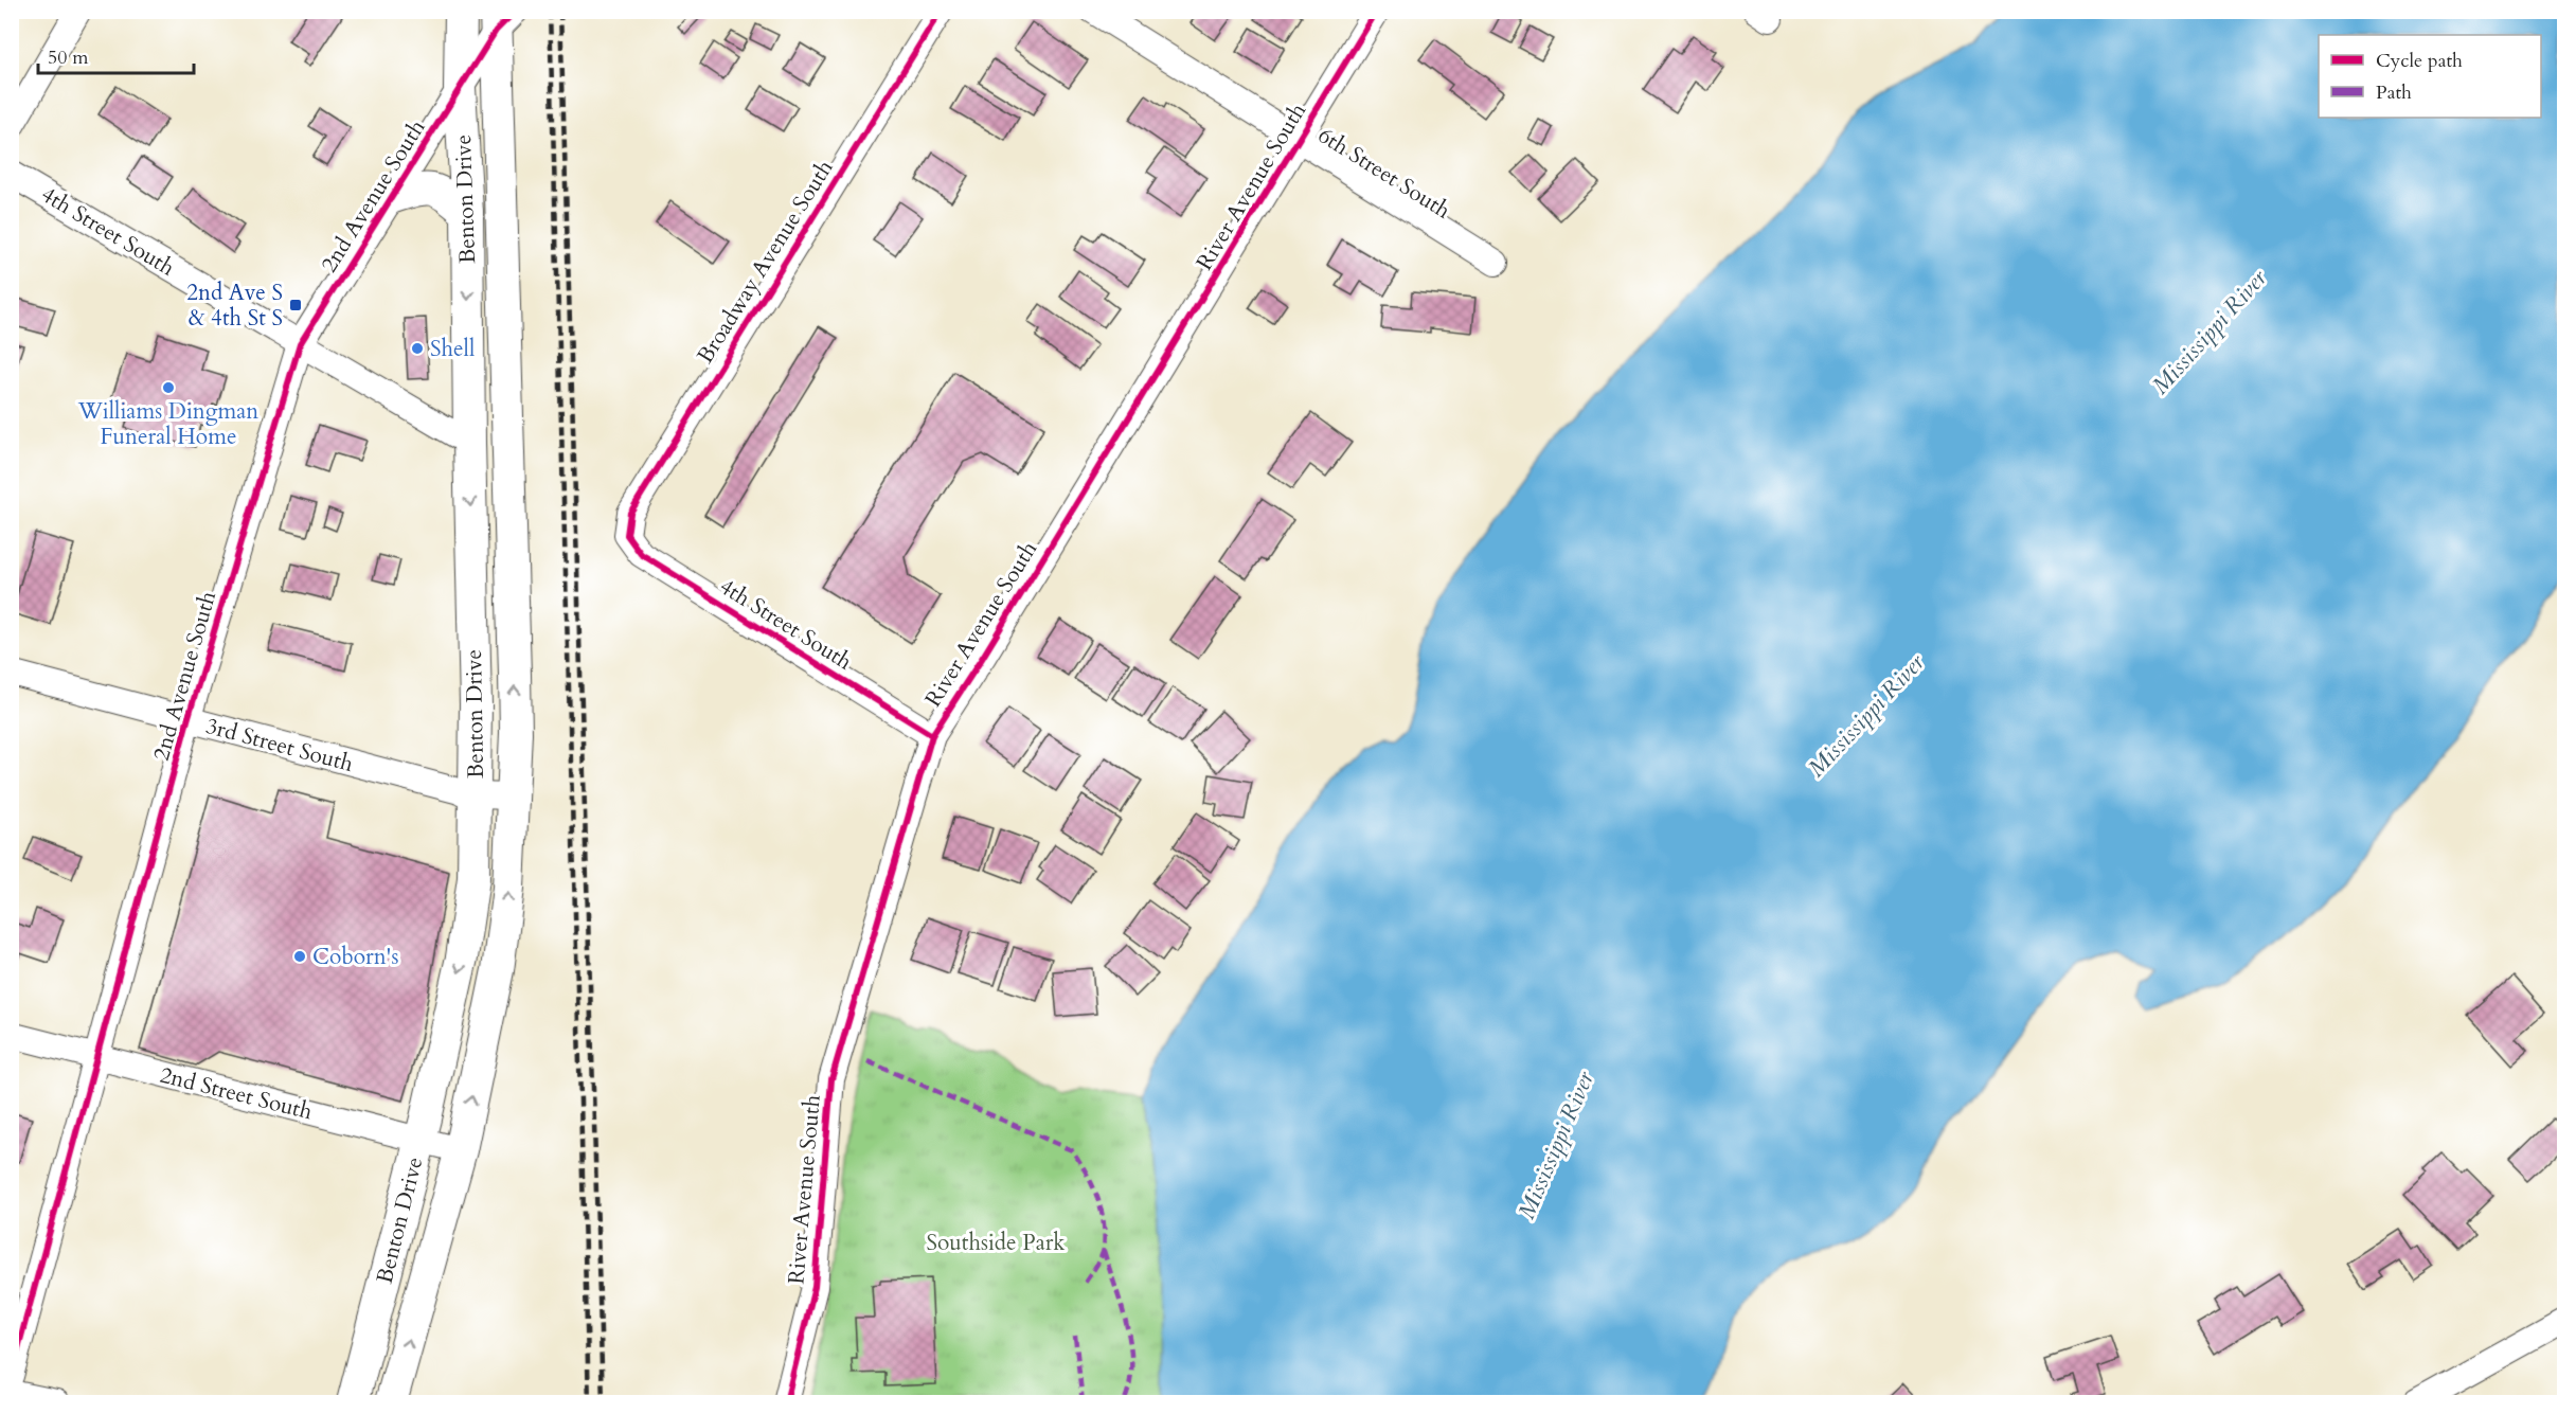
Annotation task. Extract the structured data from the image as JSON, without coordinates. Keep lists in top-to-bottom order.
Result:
{
  "streets": {
    "main road": ["Benton Drive"],
    "street": [
      "6th Street South",
      "River Avenue South",
      "2nd Avenue South",
      "4th Street South",
      "Broadway Avenue South",
      "3rd Street South",
      "2nd Street South"
    ]
  },
  "crossings": [
    ["6th Street South", "River Avenue South"],
    ["River Avenue South", "4th Street South"],
    ["2nd Avenue South", "Benton Drive"],
    ["2nd Avenue South", "4th Street South"],
    ["2nd Avenue South", "3rd Street South"],
    ["2nd Avenue South", "2nd Street South"],
    ["Benton Drive", "4th Street South"],
    ["Benton Drive", "3rd Street South"],
    ["Benton Drive", "2nd Street South"],
    ["4th Street South", "Broadway Avenue South"]
  ],
  "water": ["Mississippi River"],
  "parks": ["Southside Park"],
  "places": {
    "transit": ["2nd Ave S & 4th St S"],
    "other": ["Shell", "Williams Dingman Funeral Home", "Coborn's"]
  },
  "legend": ["Cycle path", "Path"],
  "scale_bar": "50 m"
}
